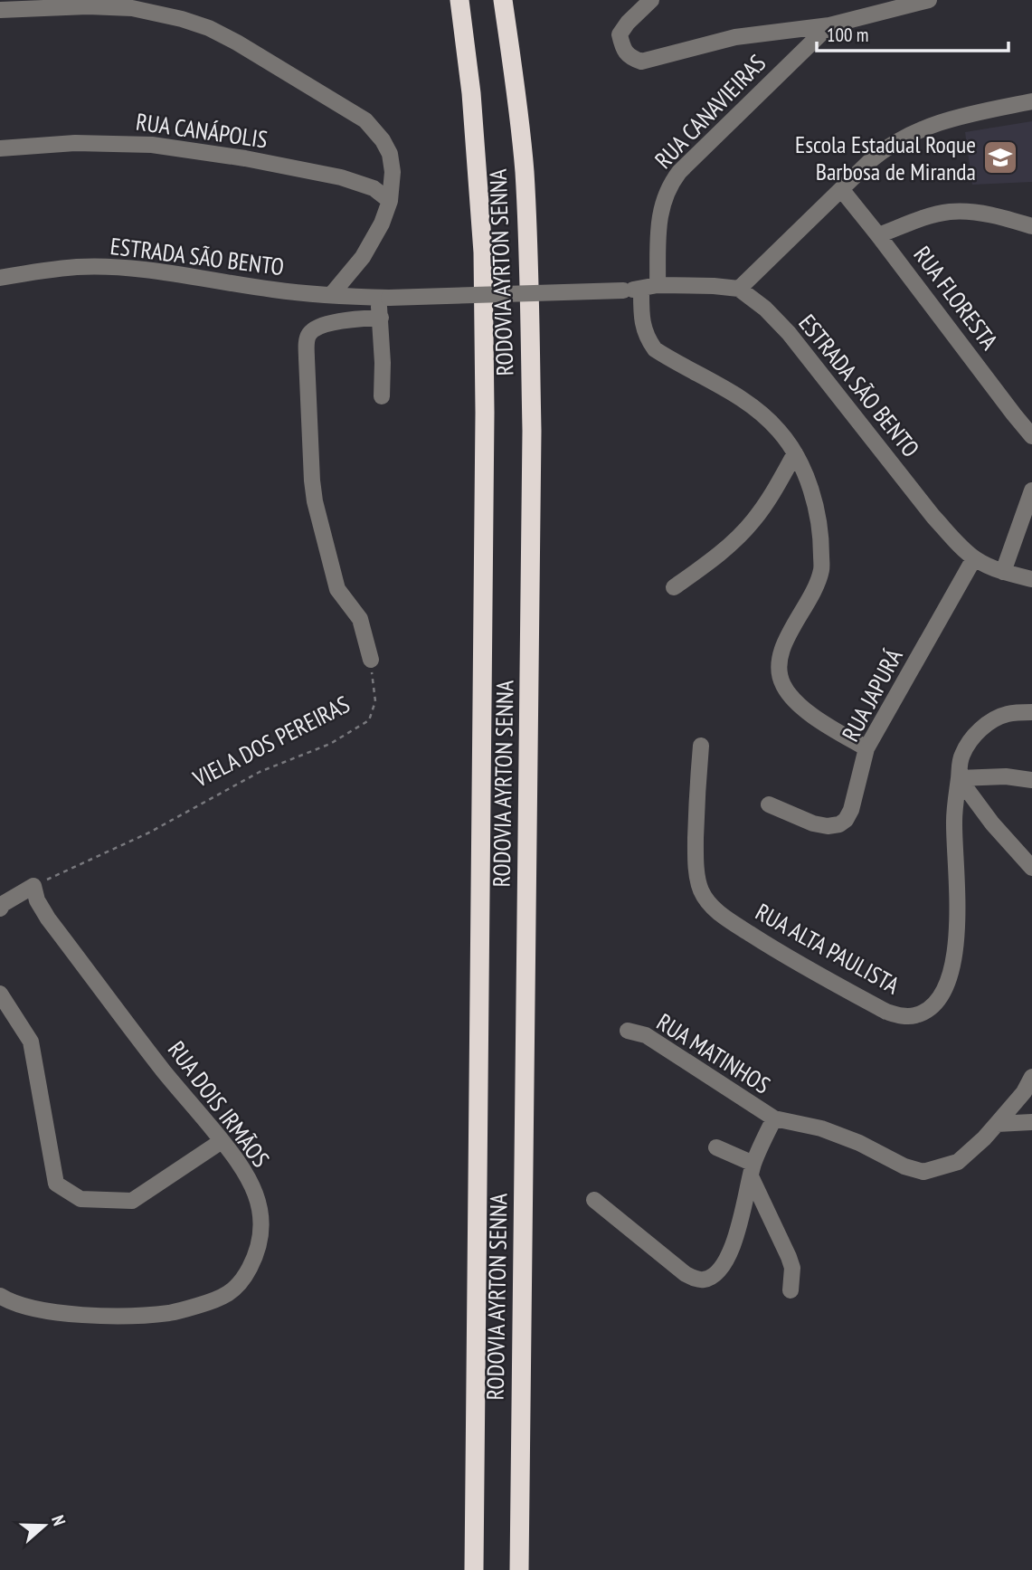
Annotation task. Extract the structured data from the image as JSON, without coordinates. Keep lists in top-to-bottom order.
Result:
{
  "streets": {
    "highway": ["RODOVIA AYRTON SENNA"],
    "street": [
      "RUA CANAVIEIRAS",
      "RUA CANÁPOLIS",
      "ESTRADA SÃO BENTO",
      "RUA FLORESTA",
      "RUA JAPURÁ",
      "RUA ALTA PAULISTA",
      "RUA MATINHOS",
      "RUA DOIS IRMÃOS"
    ],
    "path": ["VIELA DOS PEREIRAS"]
  },
  "crossings": [
    ["RUA CANAVIEIRAS", "ESTRADA SÃO BENTO"],
    ["RUA CANAVIEIRAS", "RUA JAPURÁ"],
    ["ESTRADA SÃO BENTO", "RUA JAPURÁ"],
    ["VIELA DOS PEREIRAS", "RUA DOIS IRMÃOS"]
  ],
  "places": {
    "school or university": ["Escola Estadual Roque Barbosa de Miranda"]
  },
  "scale_bar": "100 m",
  "north": "right"
}
